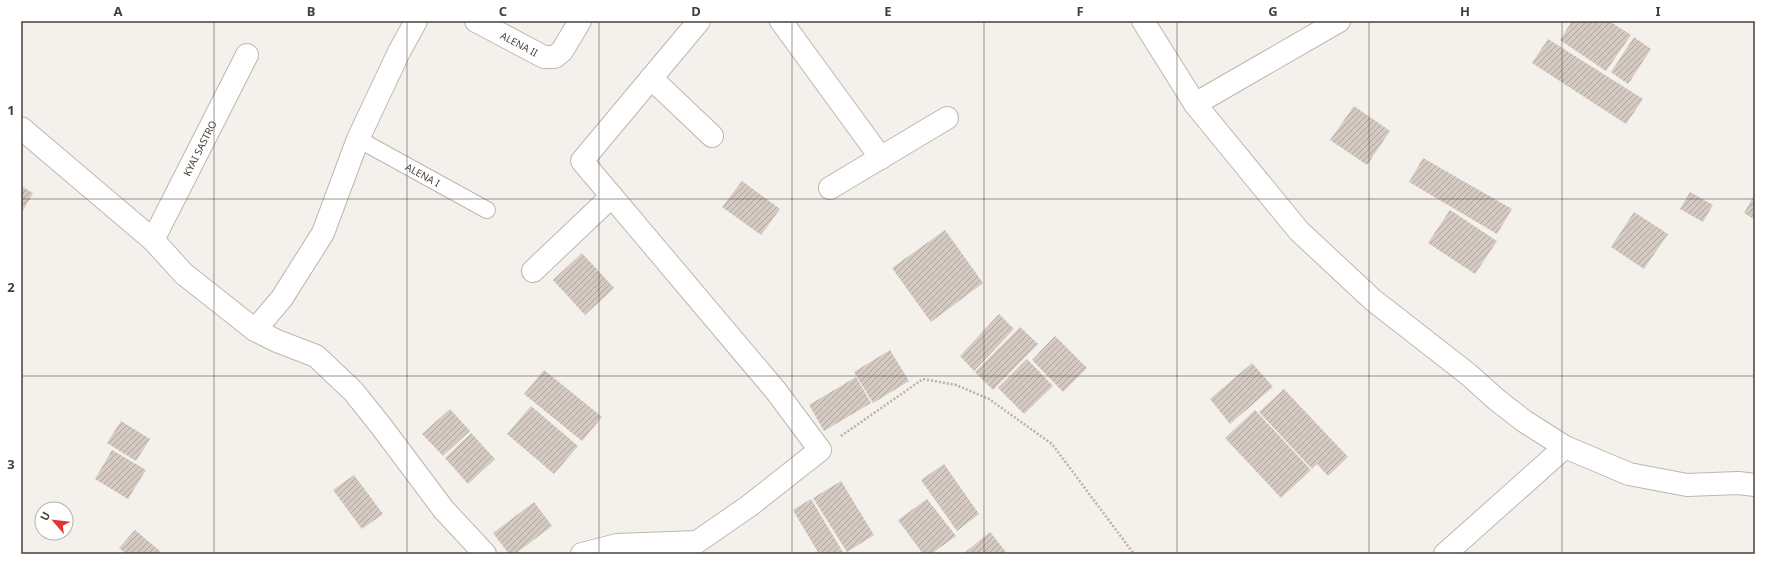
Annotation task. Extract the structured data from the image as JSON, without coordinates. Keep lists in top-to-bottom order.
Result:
{
  "streets": {
    "street": ["ALENA II", "KYAI SASTRO"],
    "lane": ["ALENA I"]
  },
  "north": "top left",
  "grid": {
    "columns": [
      "A",
      "B",
      "C",
      "D",
      "E",
      "F",
      "G",
      "H",
      "I"
    ],
    "rows": ["1", "2", "3"]
  }
}
